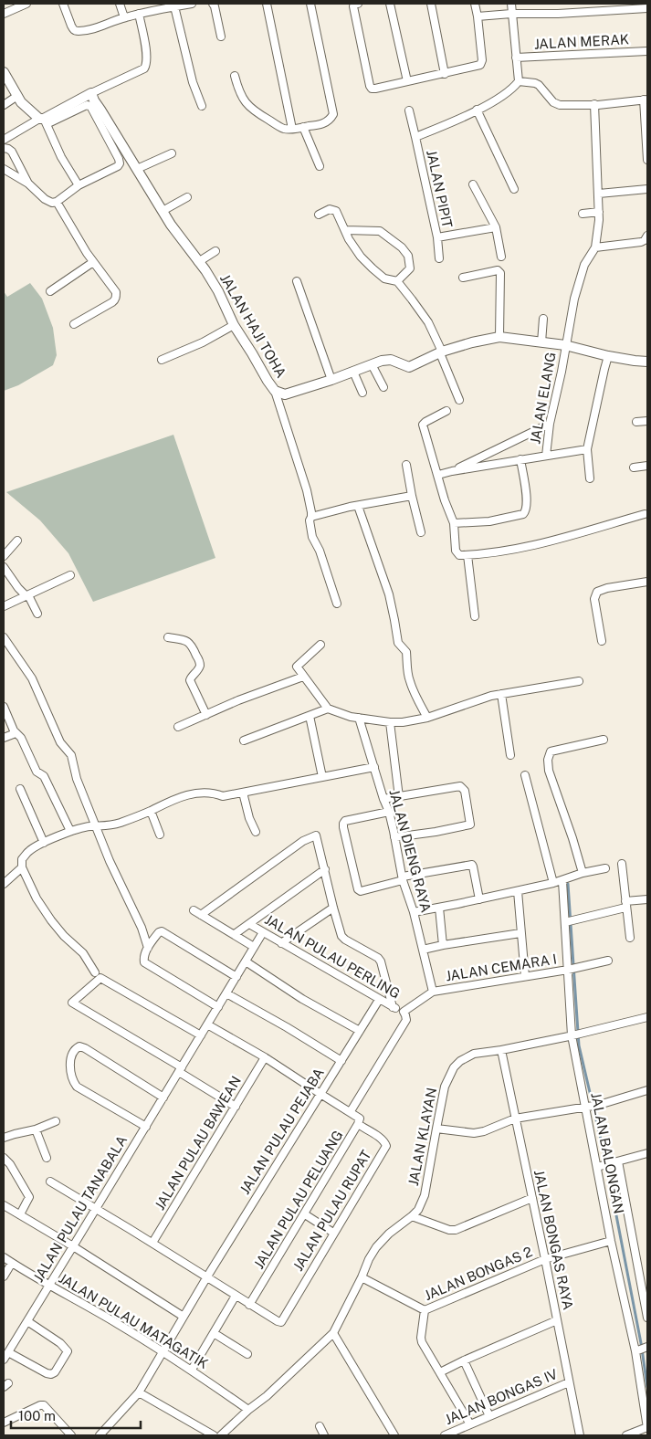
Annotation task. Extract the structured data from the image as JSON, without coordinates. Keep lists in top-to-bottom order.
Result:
{
  "streets": {
    "street": [
      "JALAN MERAK",
      "JALAN PIPIT",
      "JALAN HAJI TOHA",
      "JALAN ELANG",
      "JALAN DIENG RAYA",
      "JALAN PULAU PERLING",
      "JALAN CEMARA I",
      "JALAN PULAU PEJABA",
      "JALAN KLAYAN",
      "JALAN PULAU BAWEAN",
      "JALAN BALONGAN",
      "JALAN PULAU PELUANG",
      "JALAN PULAU TANABALA",
      "JALAN PULAU RUPAT",
      "JALAN BONGAS RAYA",
      "JALAN BONGAS 2",
      "JALAN PULAU MATAGATIK",
      "JALAN BONGAS IV"
    ]
  },
  "crossings": [
    ["JALAN HAJI TOHA", "JALAN ELANG"],
    ["JALAN DIENG RAYA", "JALAN CEMARA I"],
    ["JALAN PULAU PERLING", "JALAN CEMARA I"],
    ["JALAN PULAU PERLING", "JALAN PULAU PEJABA"],
    ["JALAN PULAU PERLING", "JALAN PULAU TANABALA"],
    ["JALAN CEMARA I", "JALAN BALONGAN"],
    ["JALAN PULAU PEJABA", "JALAN PULAU MATAGATIK"],
    ["JALAN KLAYAN", "JALAN BALONGAN"],
    ["JALAN KLAYAN", "JALAN BONGAS RAYA"],
    ["JALAN KLAYAN", "JALAN BONGAS 2"],
    ["JALAN KLAYAN", "JALAN PULAU MATAGATIK"],
    ["JALAN BALONGAN", "JALAN BONGAS 2"],
    ["JALAN PULAU PELUANG", "JALAN PULAU RUPAT"],
    ["JALAN PULAU TANABALA", "JALAN PULAU MATAGATIK"],
    ["JALAN BONGAS RAYA", "JALAN BONGAS 2"],
    ["JALAN BONGAS RAYA", "JALAN BONGAS IV"]
  ],
  "scale_bar": "100 m"
}
